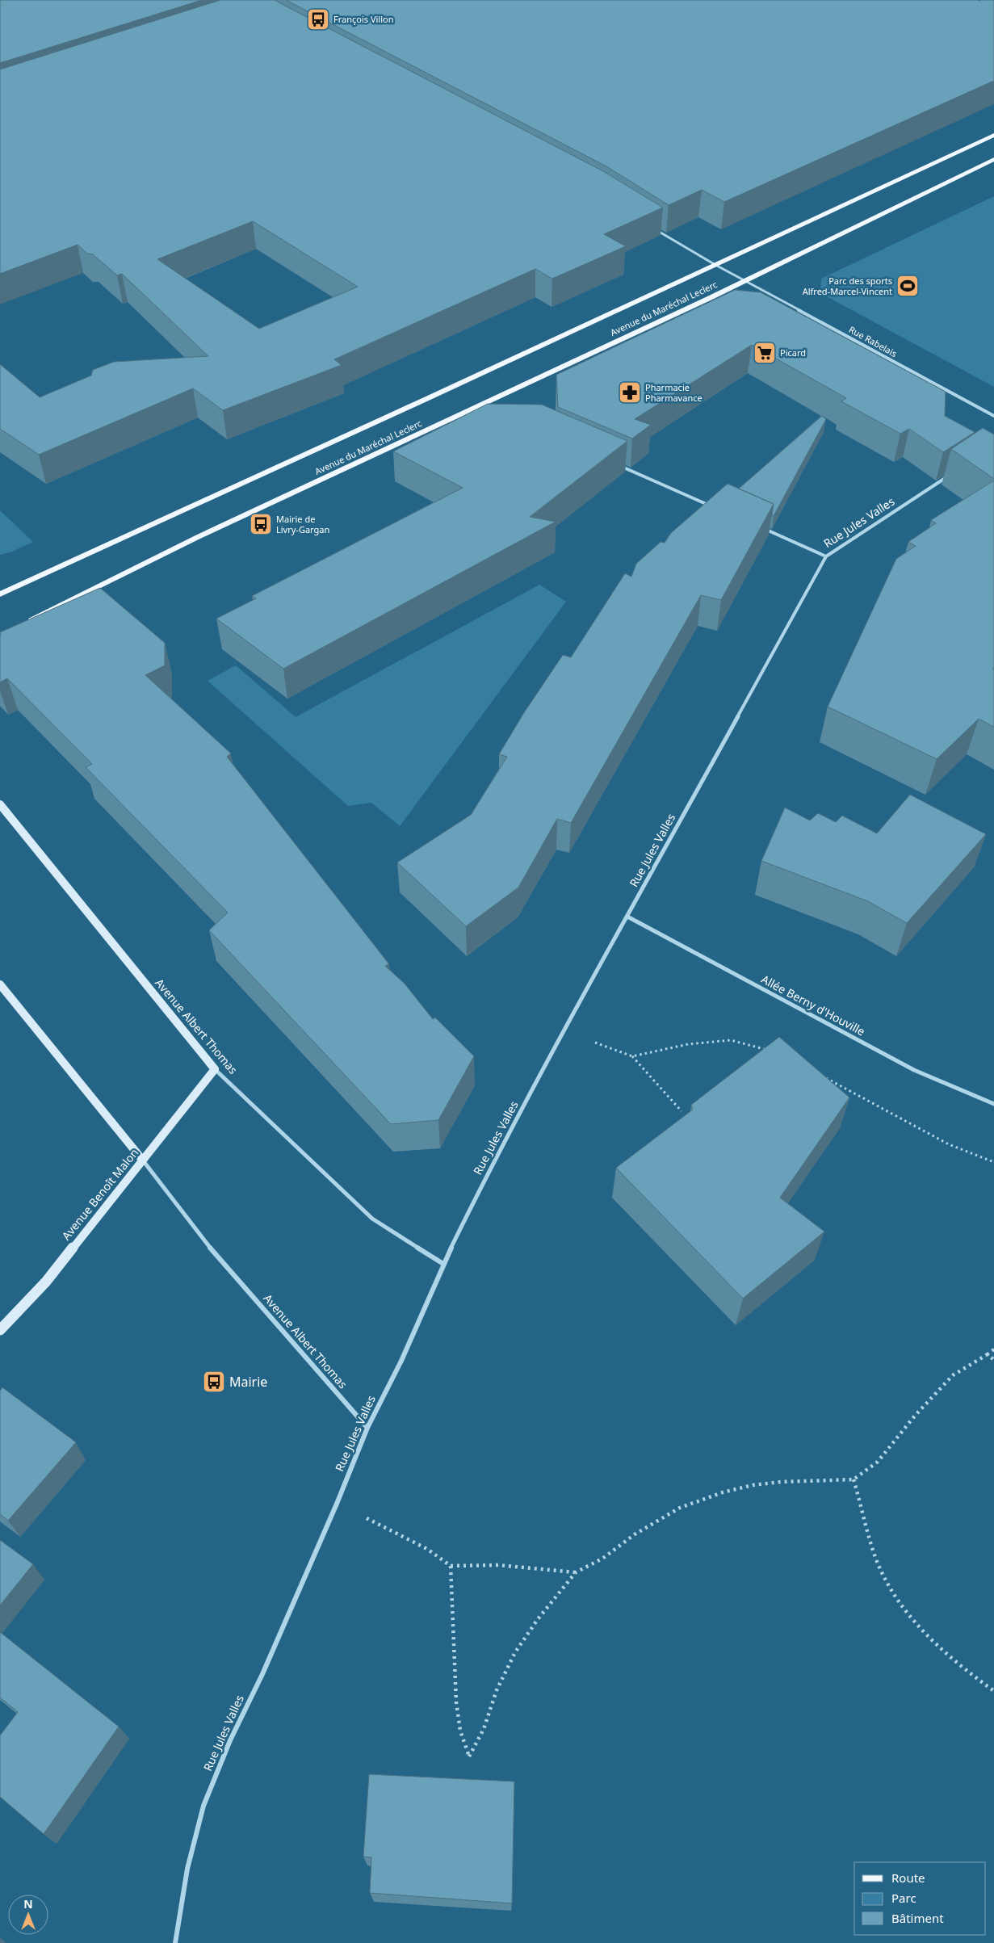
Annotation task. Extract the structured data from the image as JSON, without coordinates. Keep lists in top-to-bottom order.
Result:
{
  "streets": {
    "main road": ["Avenue du Maréchal Leclerc", "Avenue Albert Thomas", "Avenue Benoît Malon"],
    "street": ["Rue Rabelais", "Rue Jules Valles", "Allée Berny d'Houville"]
  },
  "crossings": [
    ["Avenue du Maréchal Leclerc", "Rue Rabelais"],
    ["Rue Jules Valles", "Allée Berny d'Houville"],
    ["Rue Jules Valles", "Avenue Albert Thomas"],
    ["Avenue Albert Thomas", "Avenue Benoît Malon"]
  ],
  "places": {
    "bus stop": ["François Villon", "Mairie de Livry-Gargan", "Mairie"],
    "sports": ["Parc des sports Alfred-Marcel-Vincent"],
    "supermarket": ["Picard"],
    "pharmacy": ["Pharmacie Pharmavance"]
  },
  "legend": ["Route", "Parc", "Bâtiment"],
  "north": "top"
}
